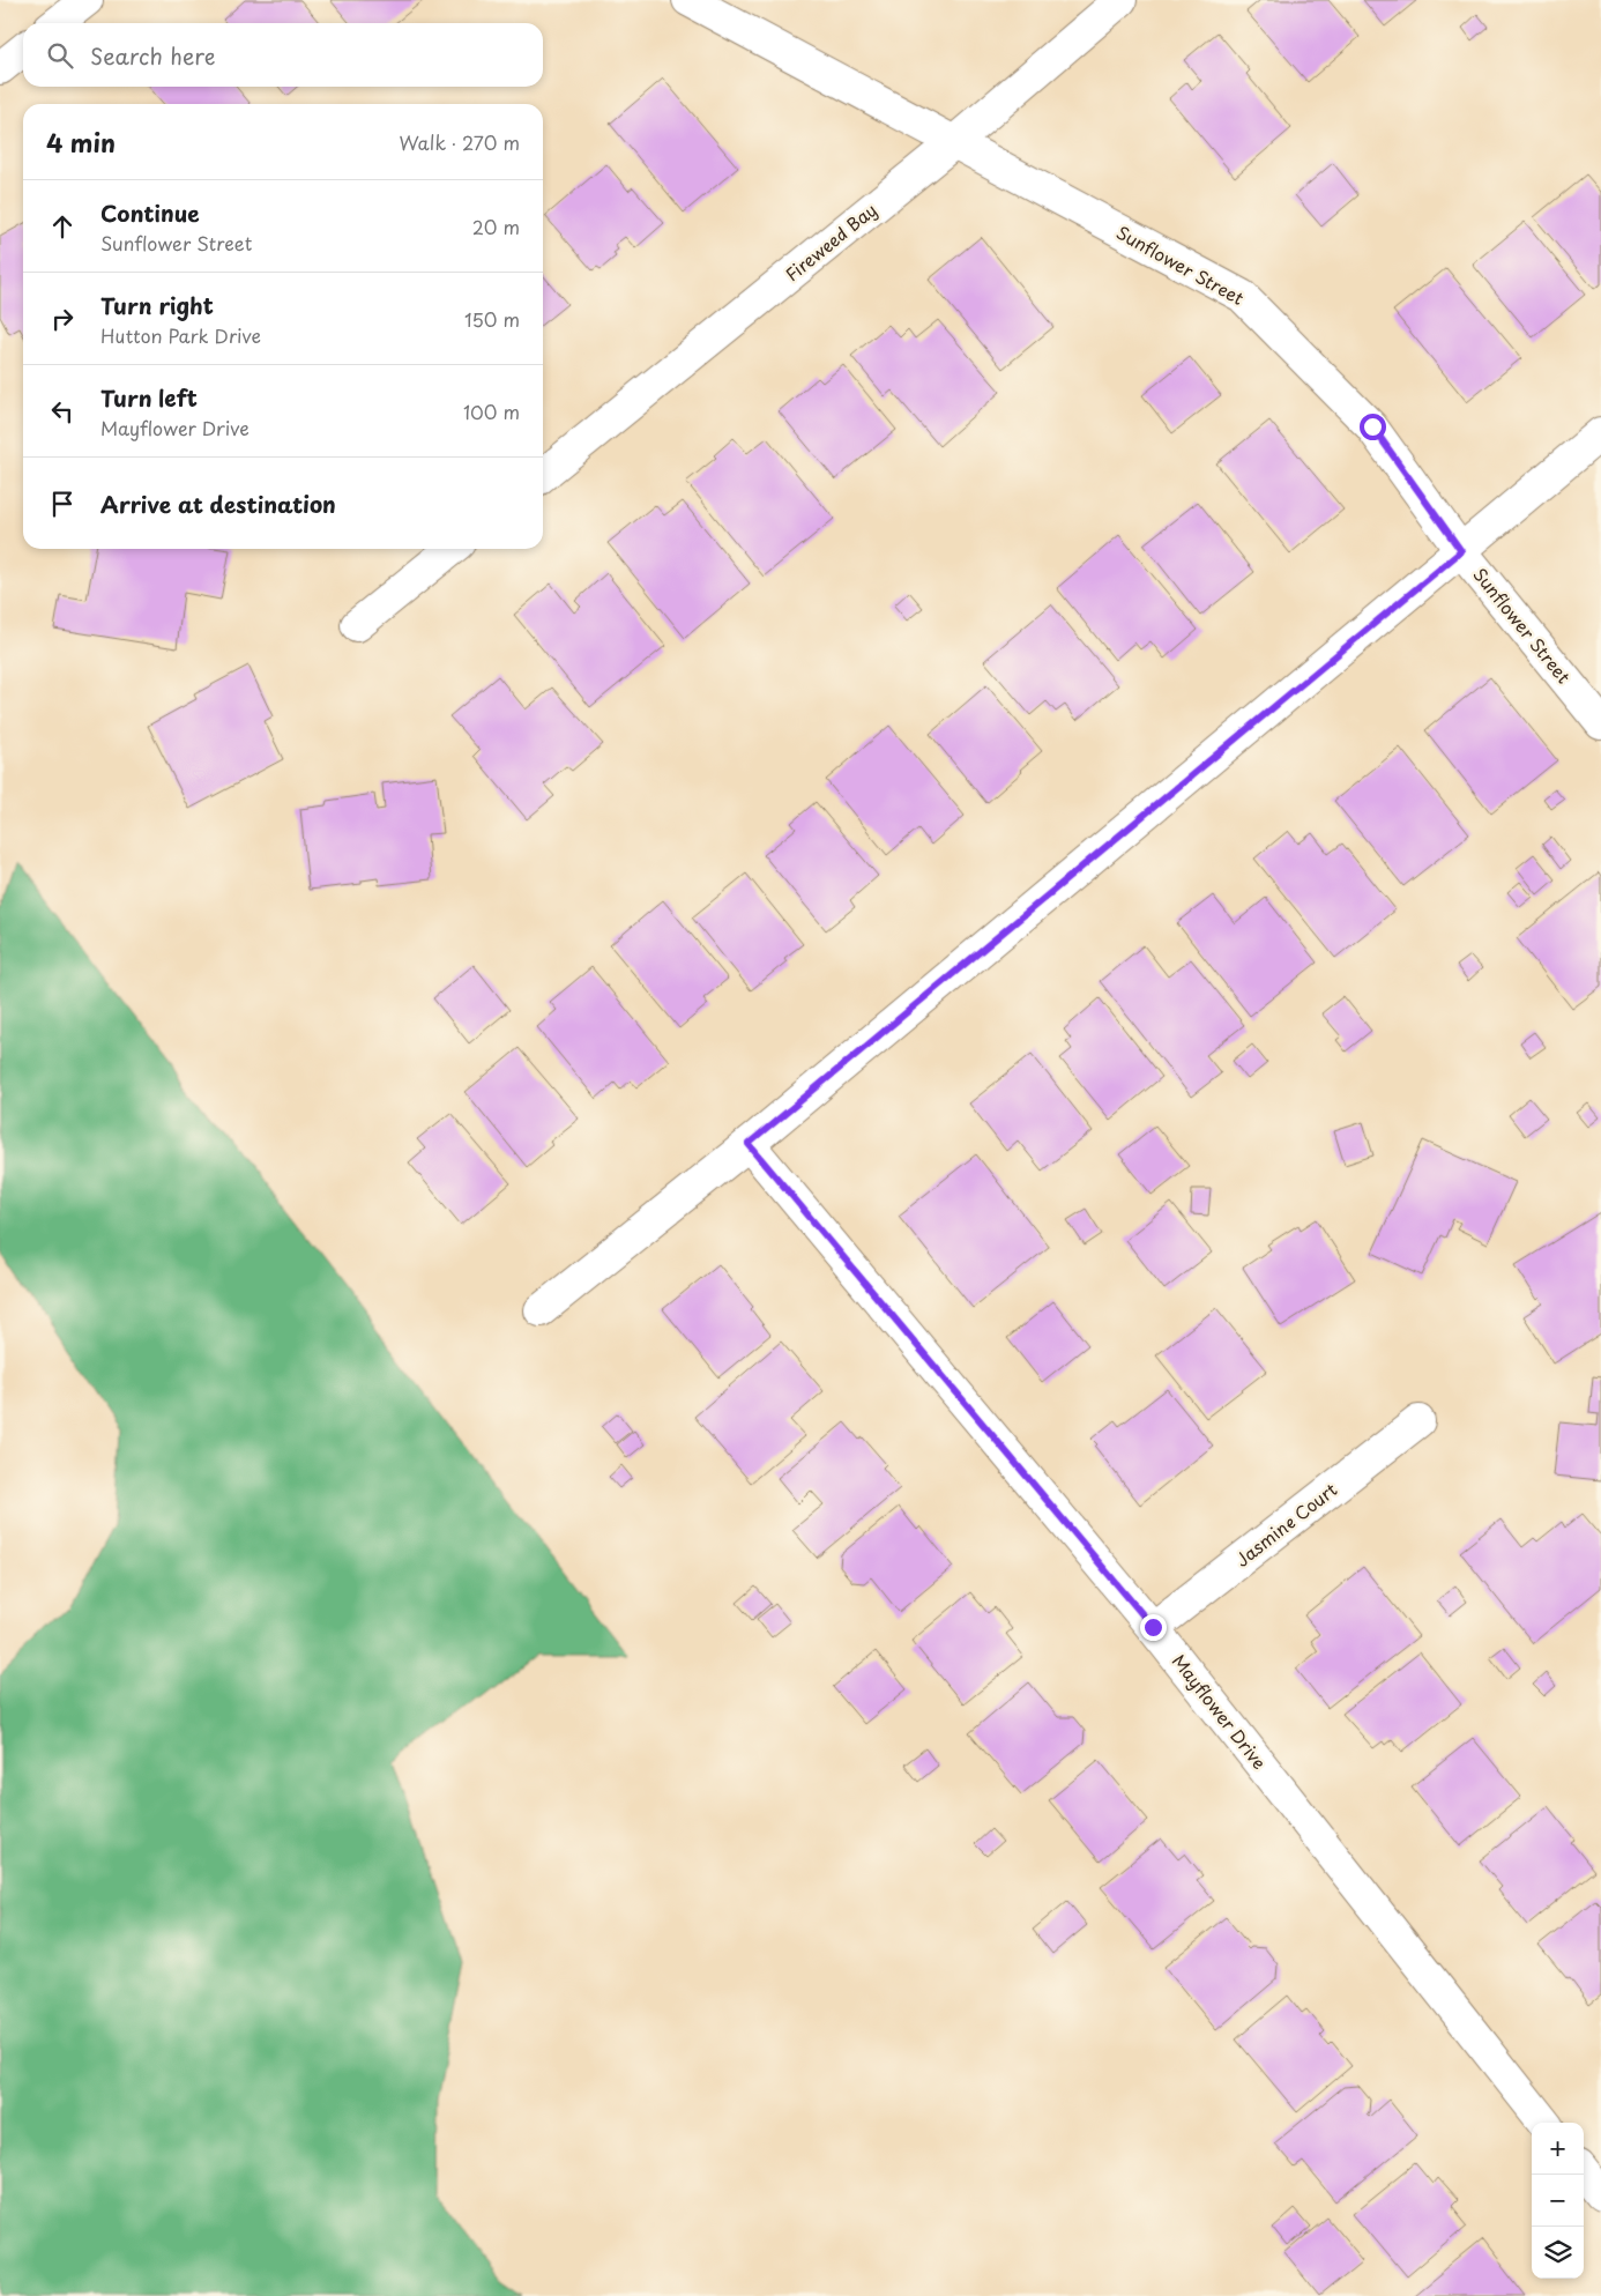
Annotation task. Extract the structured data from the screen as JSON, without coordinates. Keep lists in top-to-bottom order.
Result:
{
  "streets": {
    "street": [
      "Fireweed Bay",
      "Sunflower Street",
      "Jasmine Court",
      "Mayflower Drive"
    ]
  },
  "crossings": [
    ["Fireweed Bay", "Sunflower Street"],
    ["Jasmine Court", "Mayflower Drive"]
  ],
  "page": {
    "search": "Search here",
    "heading": ["4 min", "Walk · 270 m"],
    "list": [
      ["Continue", "Sunflower Street", "20 m"],
      ["Turn right", "Hutton Park Drive", "150 m"],
      ["Turn left", "Mayflower Drive", "100 m"],
      "Arrive at destination"
    ],
    "map_buttons": ["+", "−"]
  }
}
